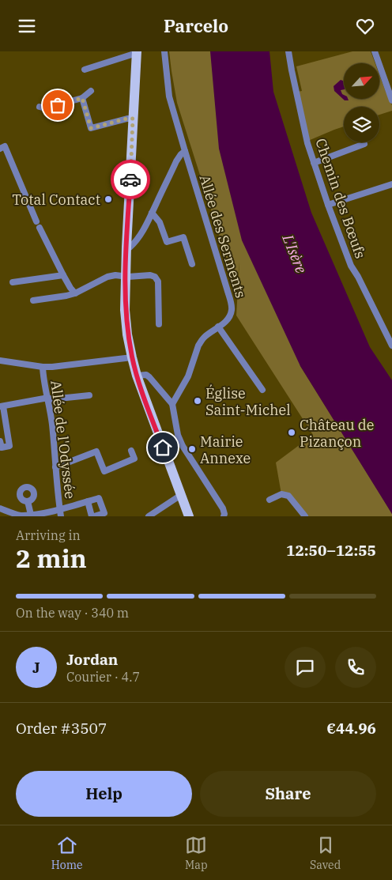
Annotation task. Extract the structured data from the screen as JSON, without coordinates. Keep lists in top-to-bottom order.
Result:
{
  "streets": {
    "street": ["Chemin des Bœufs", "Allée des Serments", "Allée de l'Odyssée"]
  },
  "water": ["L'Isère"],
  "places": [
    "Total Contact",
    "Église Saint-Michel",
    "Château de Pizançon",
    "Mairie Annexe"
  ],
  "north": "top right",
  "page": {
    "header": "Parcelo",
    "heading": ["2 min", "Arriving in", "12:50–12:55"],
    "panel": [
      "Jordan",
      "Courier · 4.7",
      "Order #3507",
      "€44.96"
    ],
    "bar": "On the way · 340 m",
    "round": "J",
    "buttons": ["Help", "Share"],
    "tabs": ["Home", "Map", "Saved"]
  }
}
